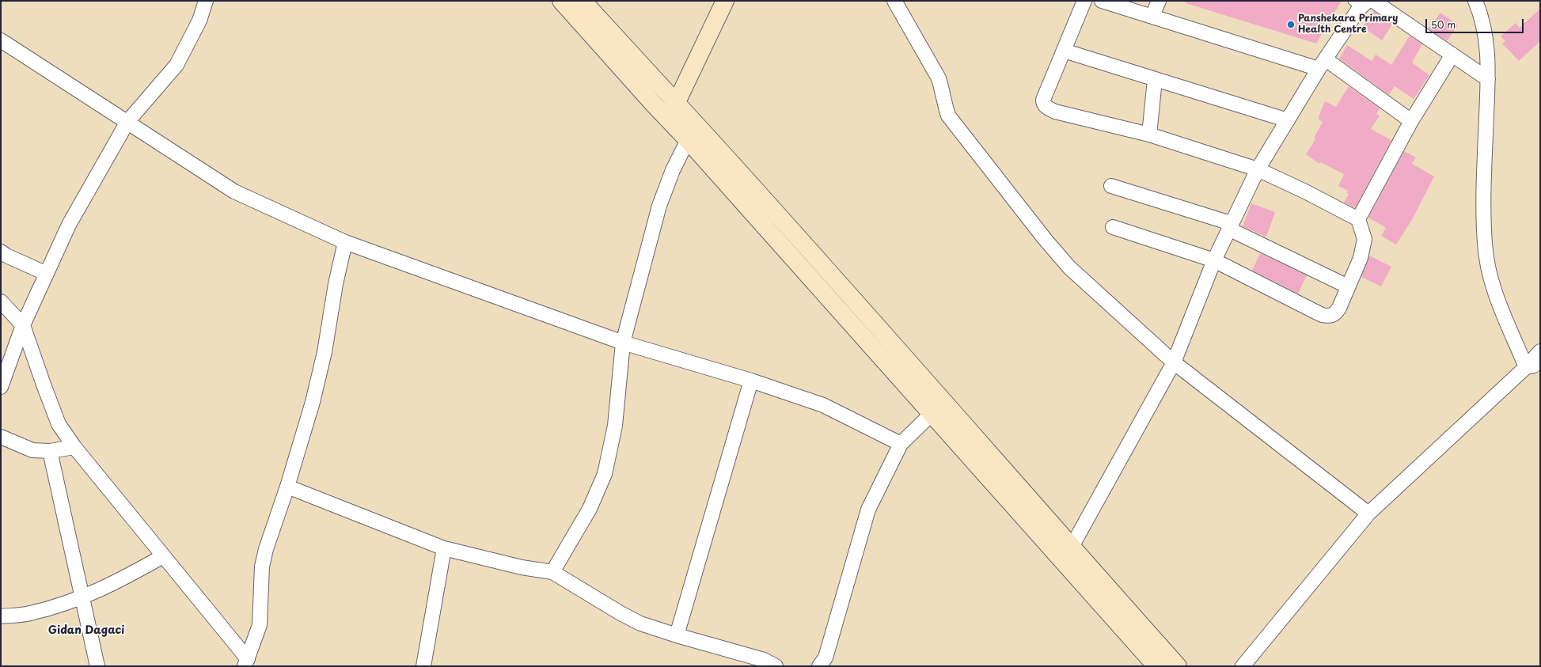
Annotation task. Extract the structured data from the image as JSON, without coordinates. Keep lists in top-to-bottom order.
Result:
{
  "districts": ["Gidan Dagaci"],
  "places": ["Panshekara Primary Health Centre"],
  "scale_bar": "50 m"
}
